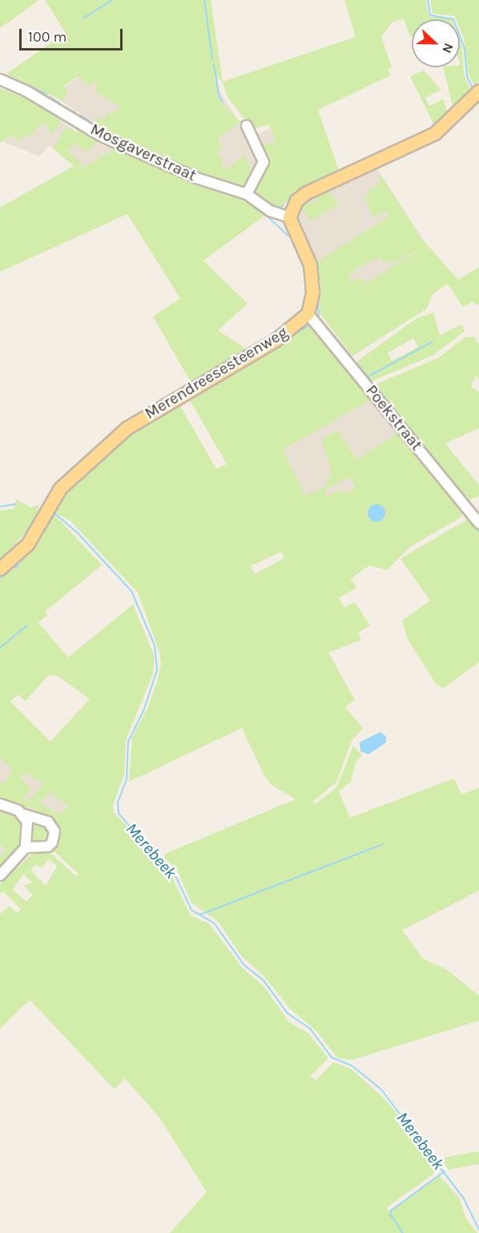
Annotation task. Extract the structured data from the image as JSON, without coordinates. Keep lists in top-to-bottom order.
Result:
{
  "streets": {
    "main road": ["Merendreesesteenweg"],
    "street": ["Mosgaverstraat", "Poekstraat"]
  },
  "crossings": [
    ["Merendreesesteenweg", "Poekstraat"]
  ],
  "water": ["Merebeek"],
  "scale_bar": "100 m",
  "north": "right"
}
